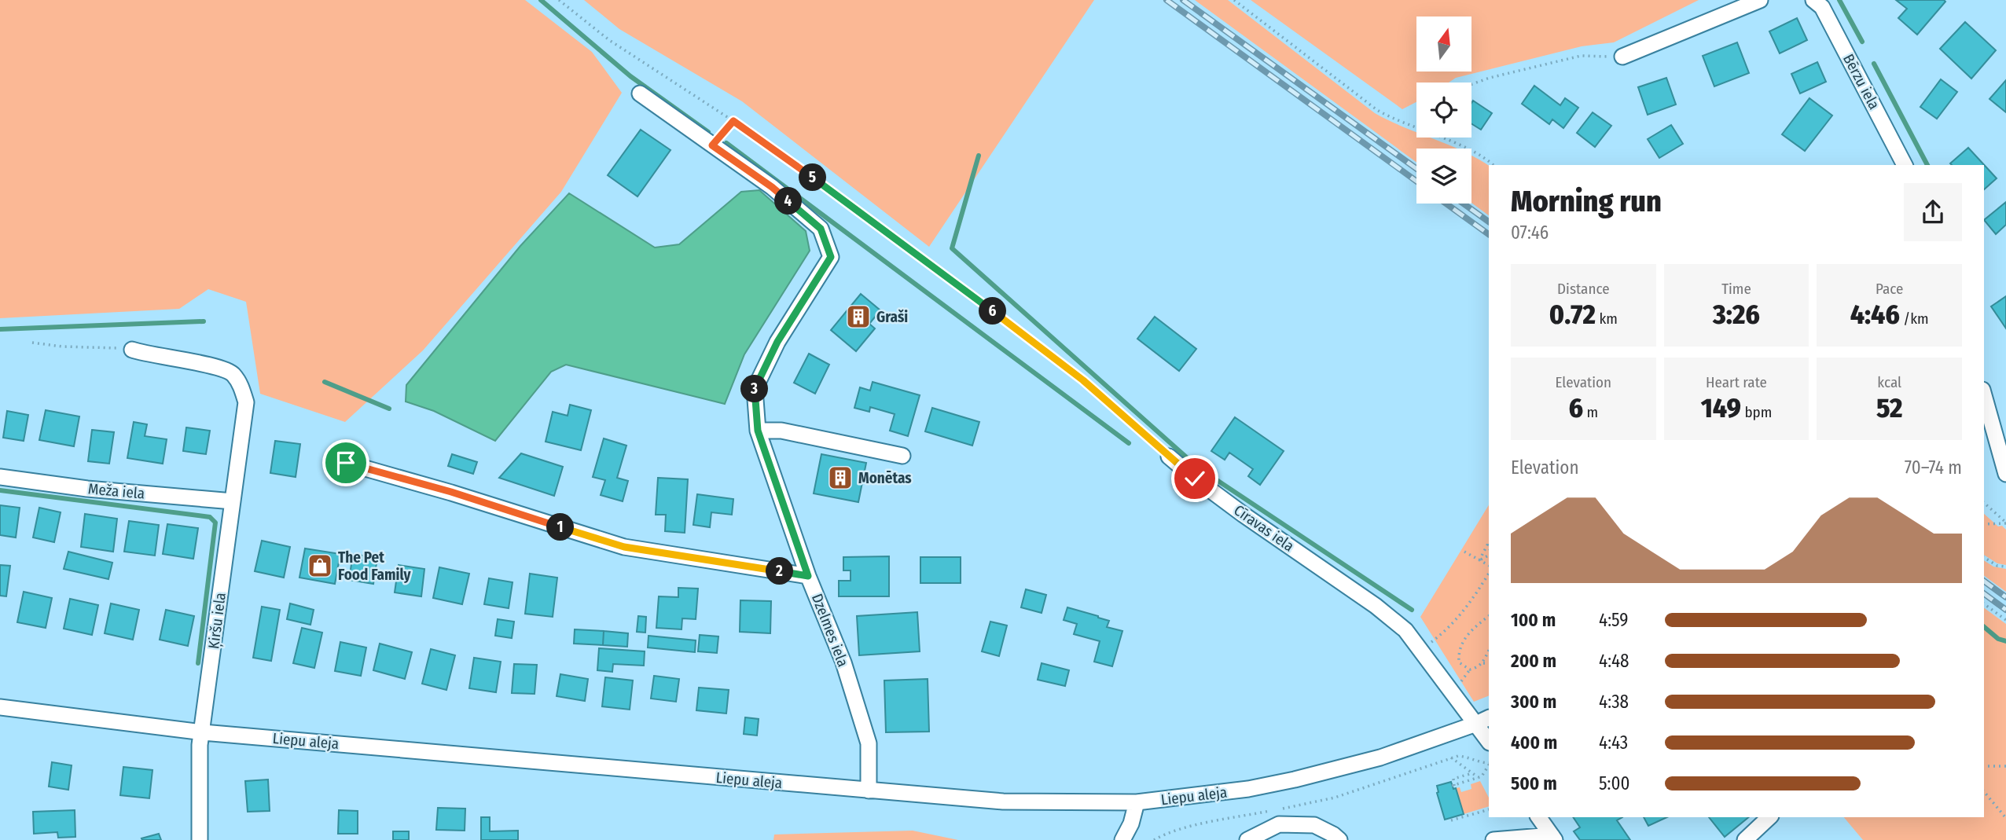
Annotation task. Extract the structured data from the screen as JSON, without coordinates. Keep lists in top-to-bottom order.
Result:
{
  "streets": {
    "street": [
      "Bērzu iela",
      "Meža iela",
      "Cīravas iela",
      "Ķiršu iela",
      "Dzelmes iela",
      "Liepu aleja"
    ]
  },
  "crossings": [
    ["Meža iela", "Ķiršu iela"],
    ["Cīravas iela", "Liepu aleja"],
    ["Ķiršu iela", "Liepu aleja"],
    ["Dzelmes iela", "Liepu aleja"]
  ],
  "places": {
    "building": ["Graši", "Monētas"],
    "shop": ["The Pet Food Family"]
  },
  "north": "top",
  "page": {
    "pins": [
      "5",
      "4",
      "6",
      "3",
      "1",
      "2"
    ],
    "heading": ["Morning run", "07:46"],
    "stats": [
      ["Distance", "0.72 km"],
      ["Time", "3:26"],
      ["Pace", "4:46 /km"],
      ["Elevation", "6 m"],
      ["Heart rate", "149 bpm"],
      ["kcal", "52"]
    ],
    "chart": ["Elevation", "70–74 m"],
    "list": [
      {
        "name": "100 m",
        "note": "4:59"
      },
      {
        "name": "200 m",
        "note": "4:48"
      },
      {
        "name": "300 m",
        "note": "4:38"
      },
      {
        "name": "400 m",
        "note": "4:43"
      },
      {
        "name": "500 m",
        "note": "5:00"
      }
    ]
  }
}
